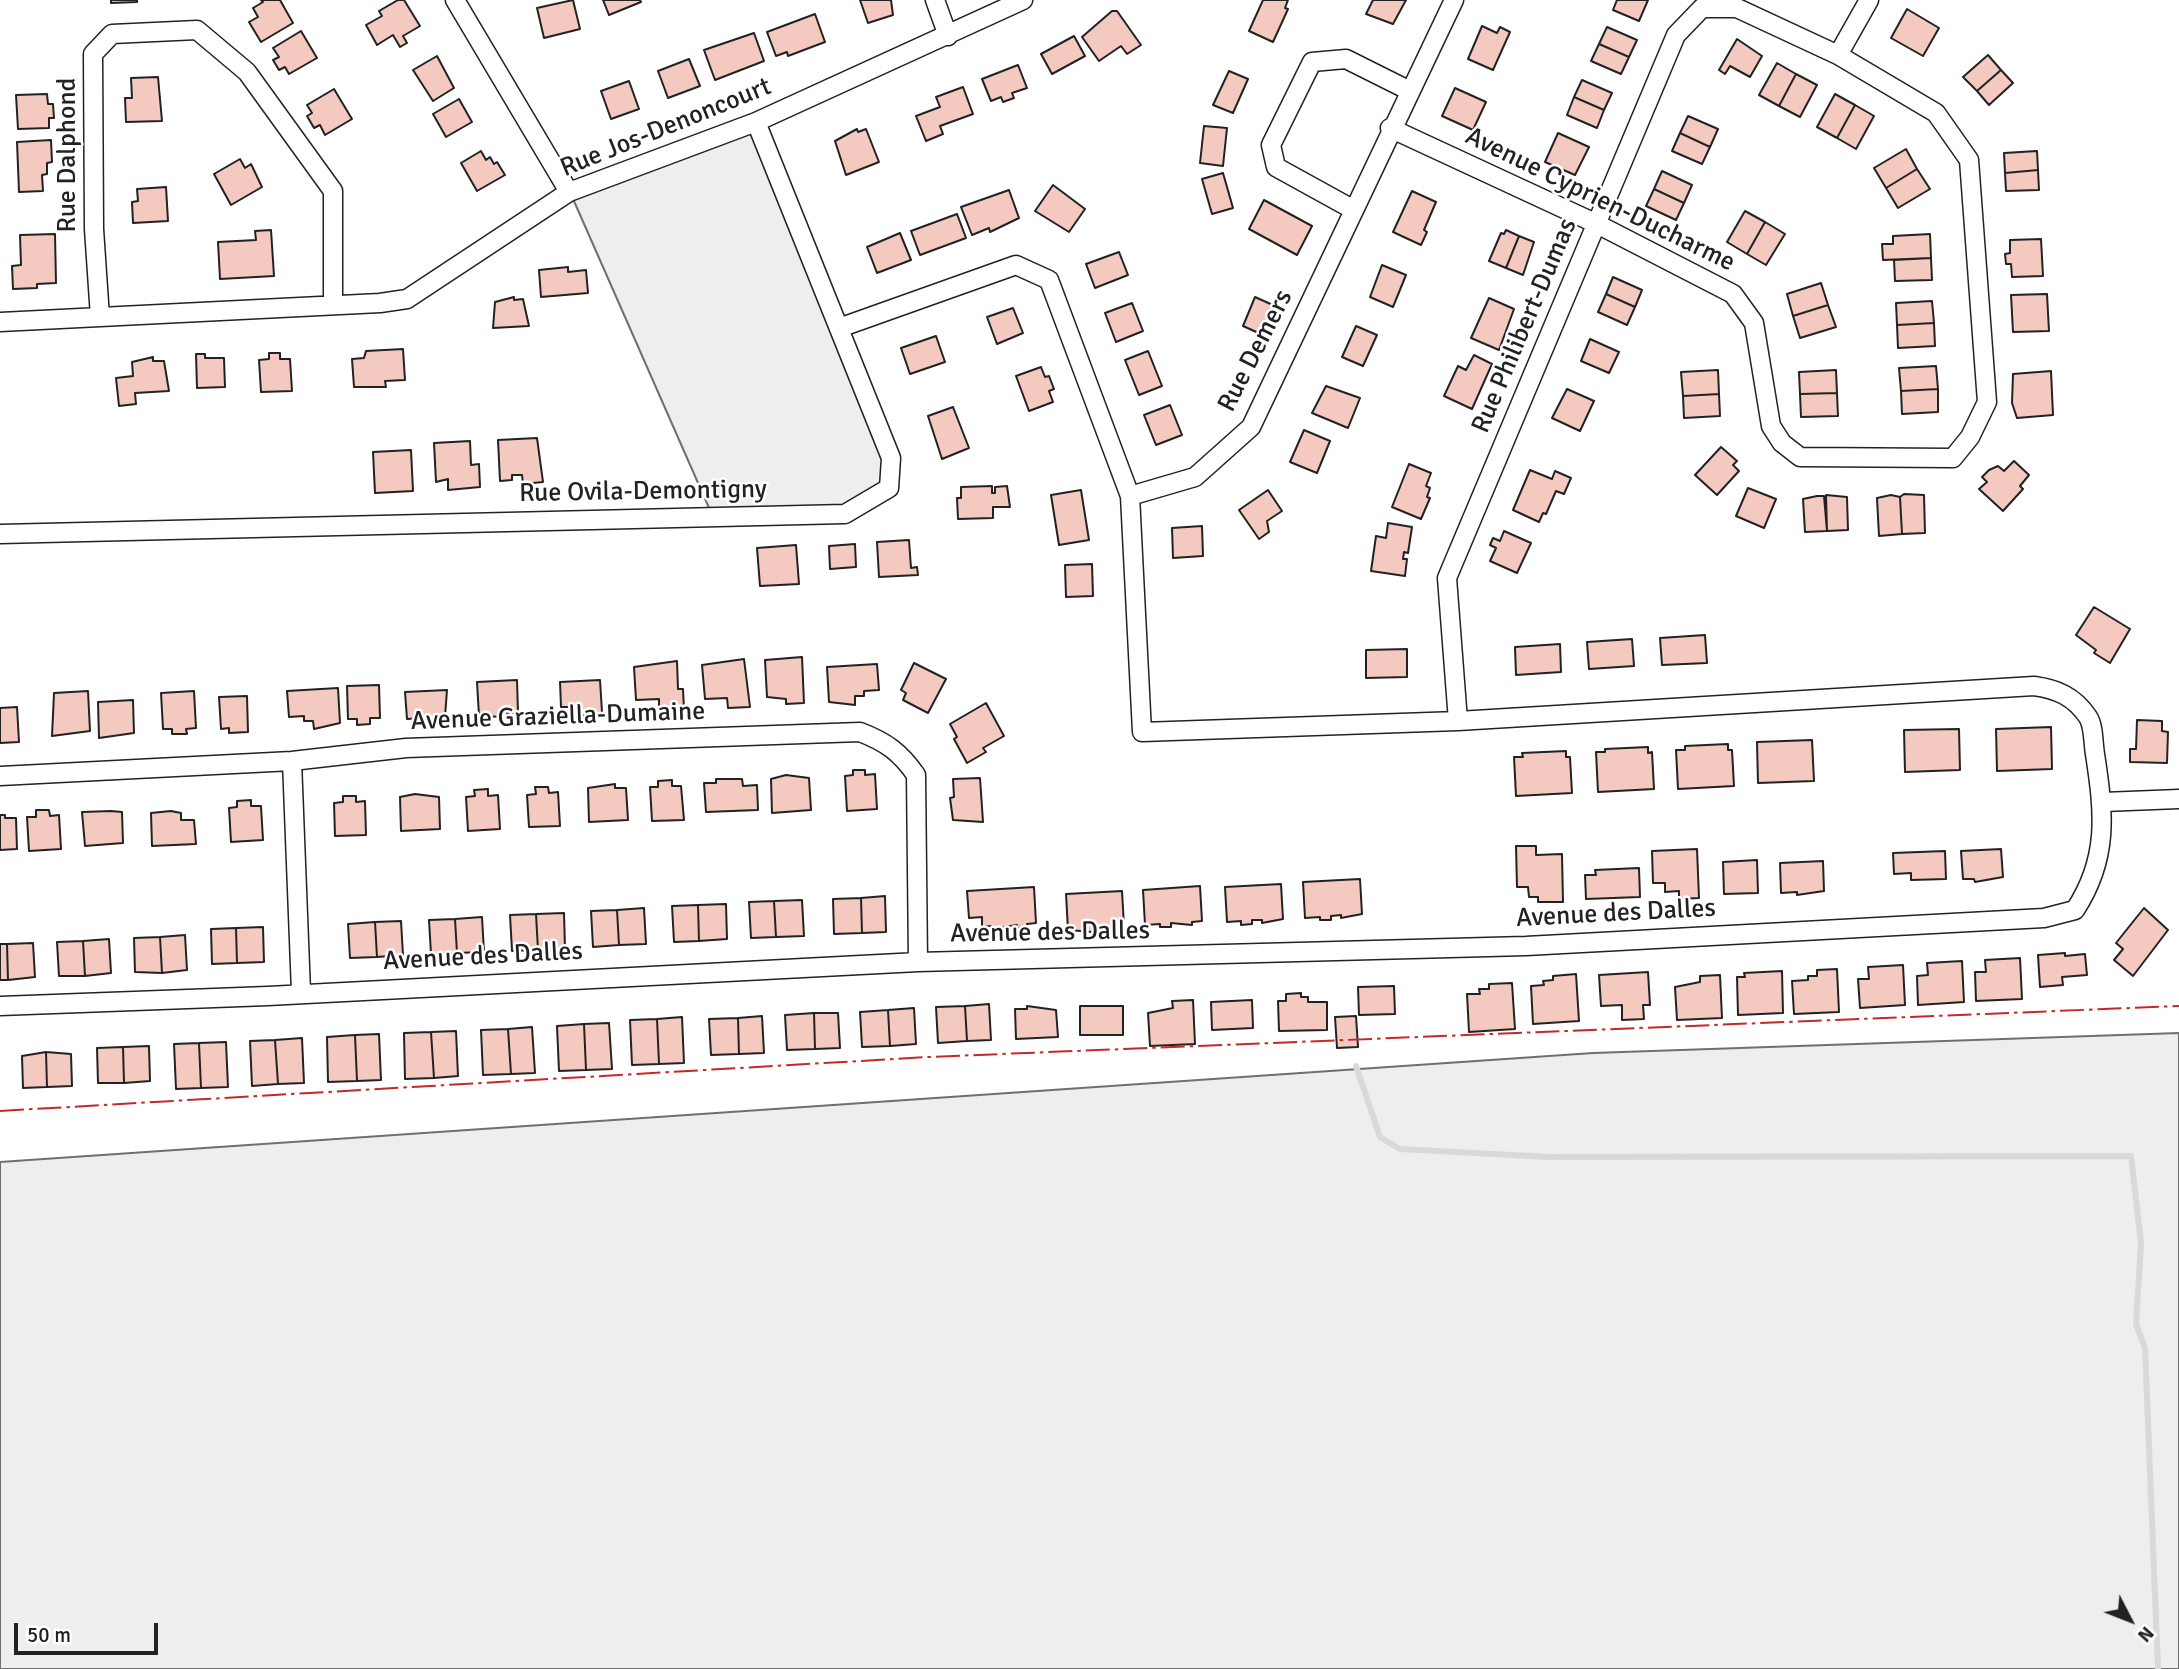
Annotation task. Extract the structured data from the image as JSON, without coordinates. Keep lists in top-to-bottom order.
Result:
{
  "streets": {
    "street": [
      "Rue Jos-Denoncourt",
      "Rue Dalphond",
      "Avenue Cyprien-Ducharme",
      "Rue Philibert-Dumas",
      "Rue Demers",
      "Rue Ovila-Demontigny",
      "Avenue Graziella-Dumaine",
      "Avenue des Dalles"
    ]
  },
  "crossings": [
    ["Rue Jos-Denoncourt", "Rue Dalphond"],
    ["Rue Jos-Denoncourt", "Rue Ovila-Demontigny"],
    ["Avenue Cyprien-Ducharme", "Rue Philibert-Dumas"],
    ["Avenue Cyprien-Ducharme", "Rue Demers"],
    ["Rue Philibert-Dumas", "Avenue des Dalles"],
    ["Rue Demers", "Avenue des Dalles"],
    ["Avenue Graziella-Dumaine", "Avenue des Dalles"]
  ],
  "scale_bar": "50 m",
  "north": "bottom right"
}
